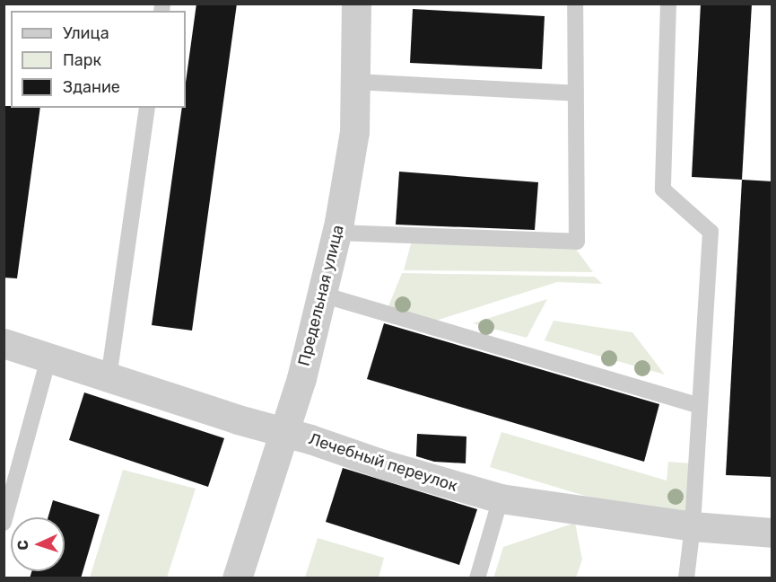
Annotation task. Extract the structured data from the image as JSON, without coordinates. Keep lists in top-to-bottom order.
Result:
{
  "streets": {
    "street": ["Предельная улица", "Лечебный переулок"]
  },
  "crossings": [
    ["Предельная улица", "Лечебный переулок"]
  ],
  "legend": ["Улица", "Парк", "Здание"],
  "north": "left"
}
